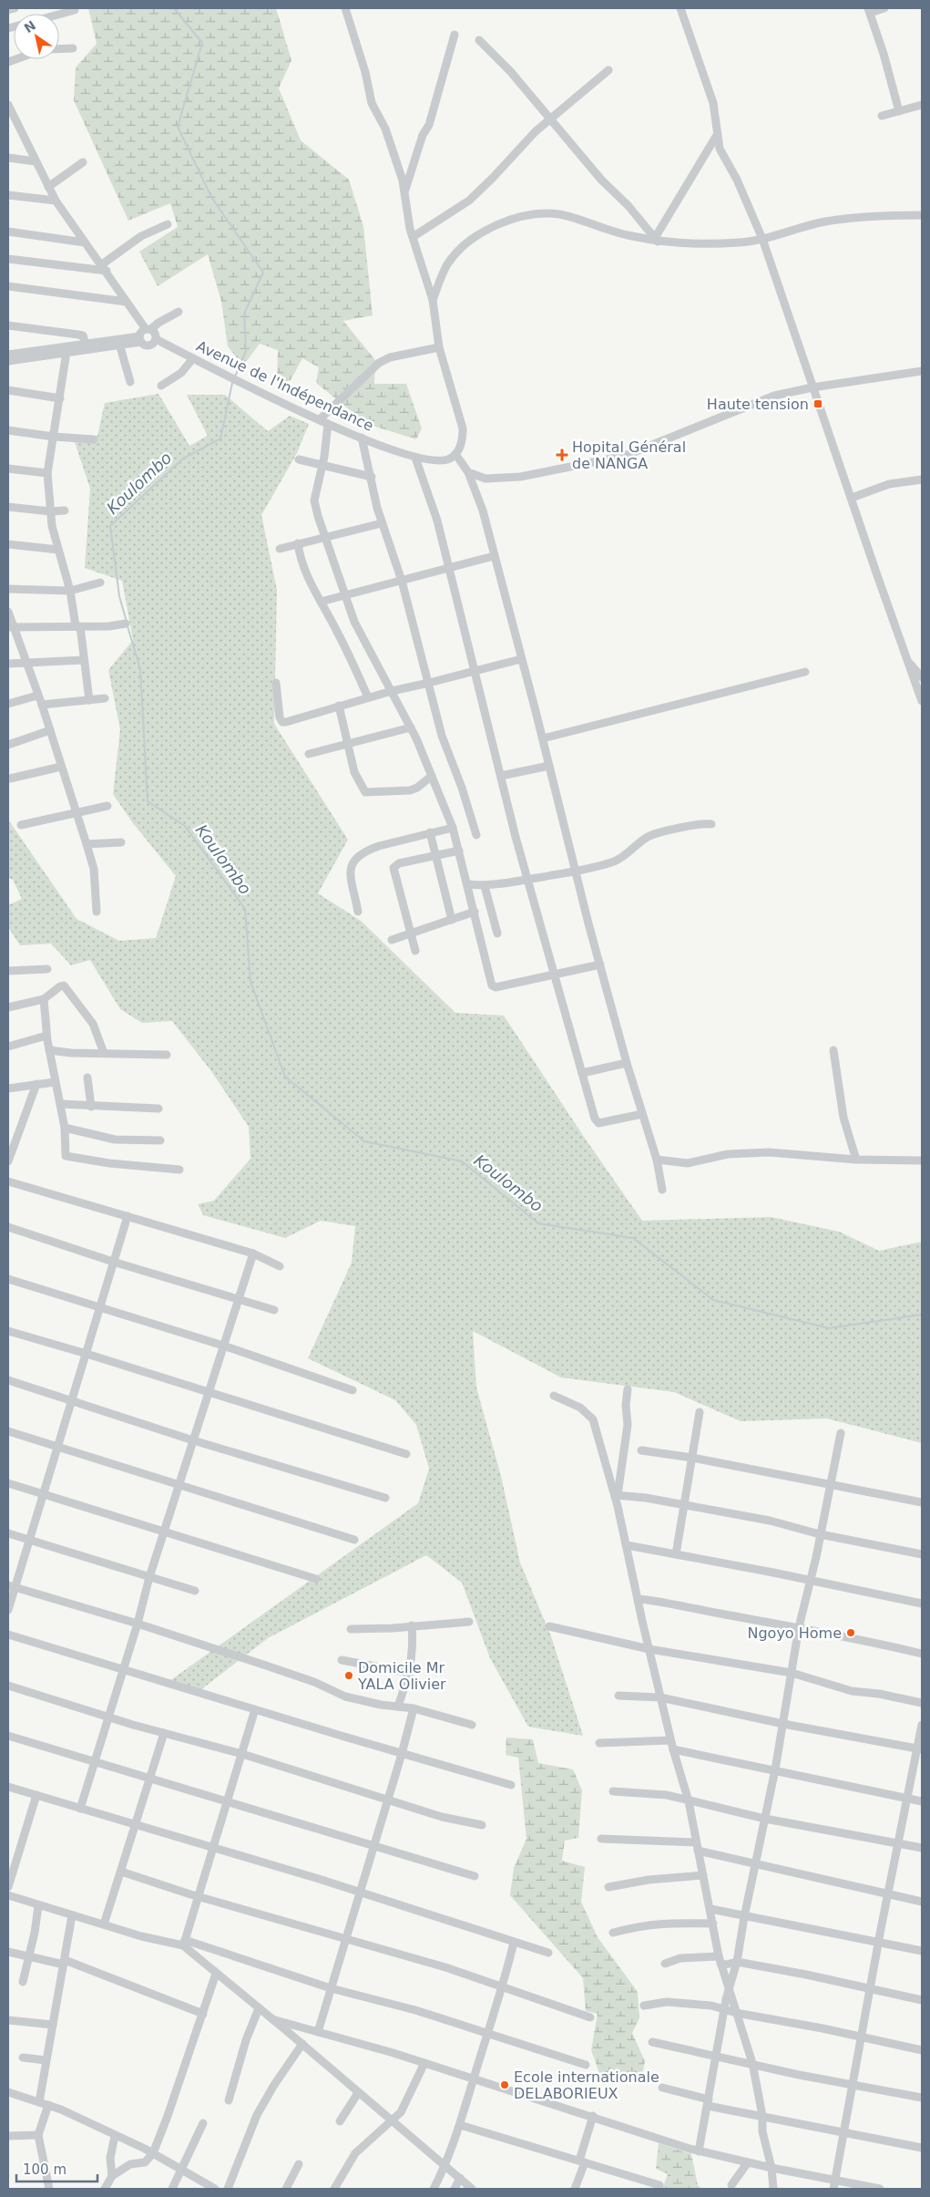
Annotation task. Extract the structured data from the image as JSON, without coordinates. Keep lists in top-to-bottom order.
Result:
{
  "streets": {
    "street": ["Avenue de l'Indépendance"]
  },
  "water": ["Koulombo"],
  "places": {
    "transit": ["Haute tension"],
    "health": ["Hopital Général de NANGA"],
    "other": ["Ngoyo Home", "Domicile Mr YALA Olivier", "Ecole internationale DELABORIEUX"]
  },
  "scale_bar": "100 m",
  "north": "top left"
}
